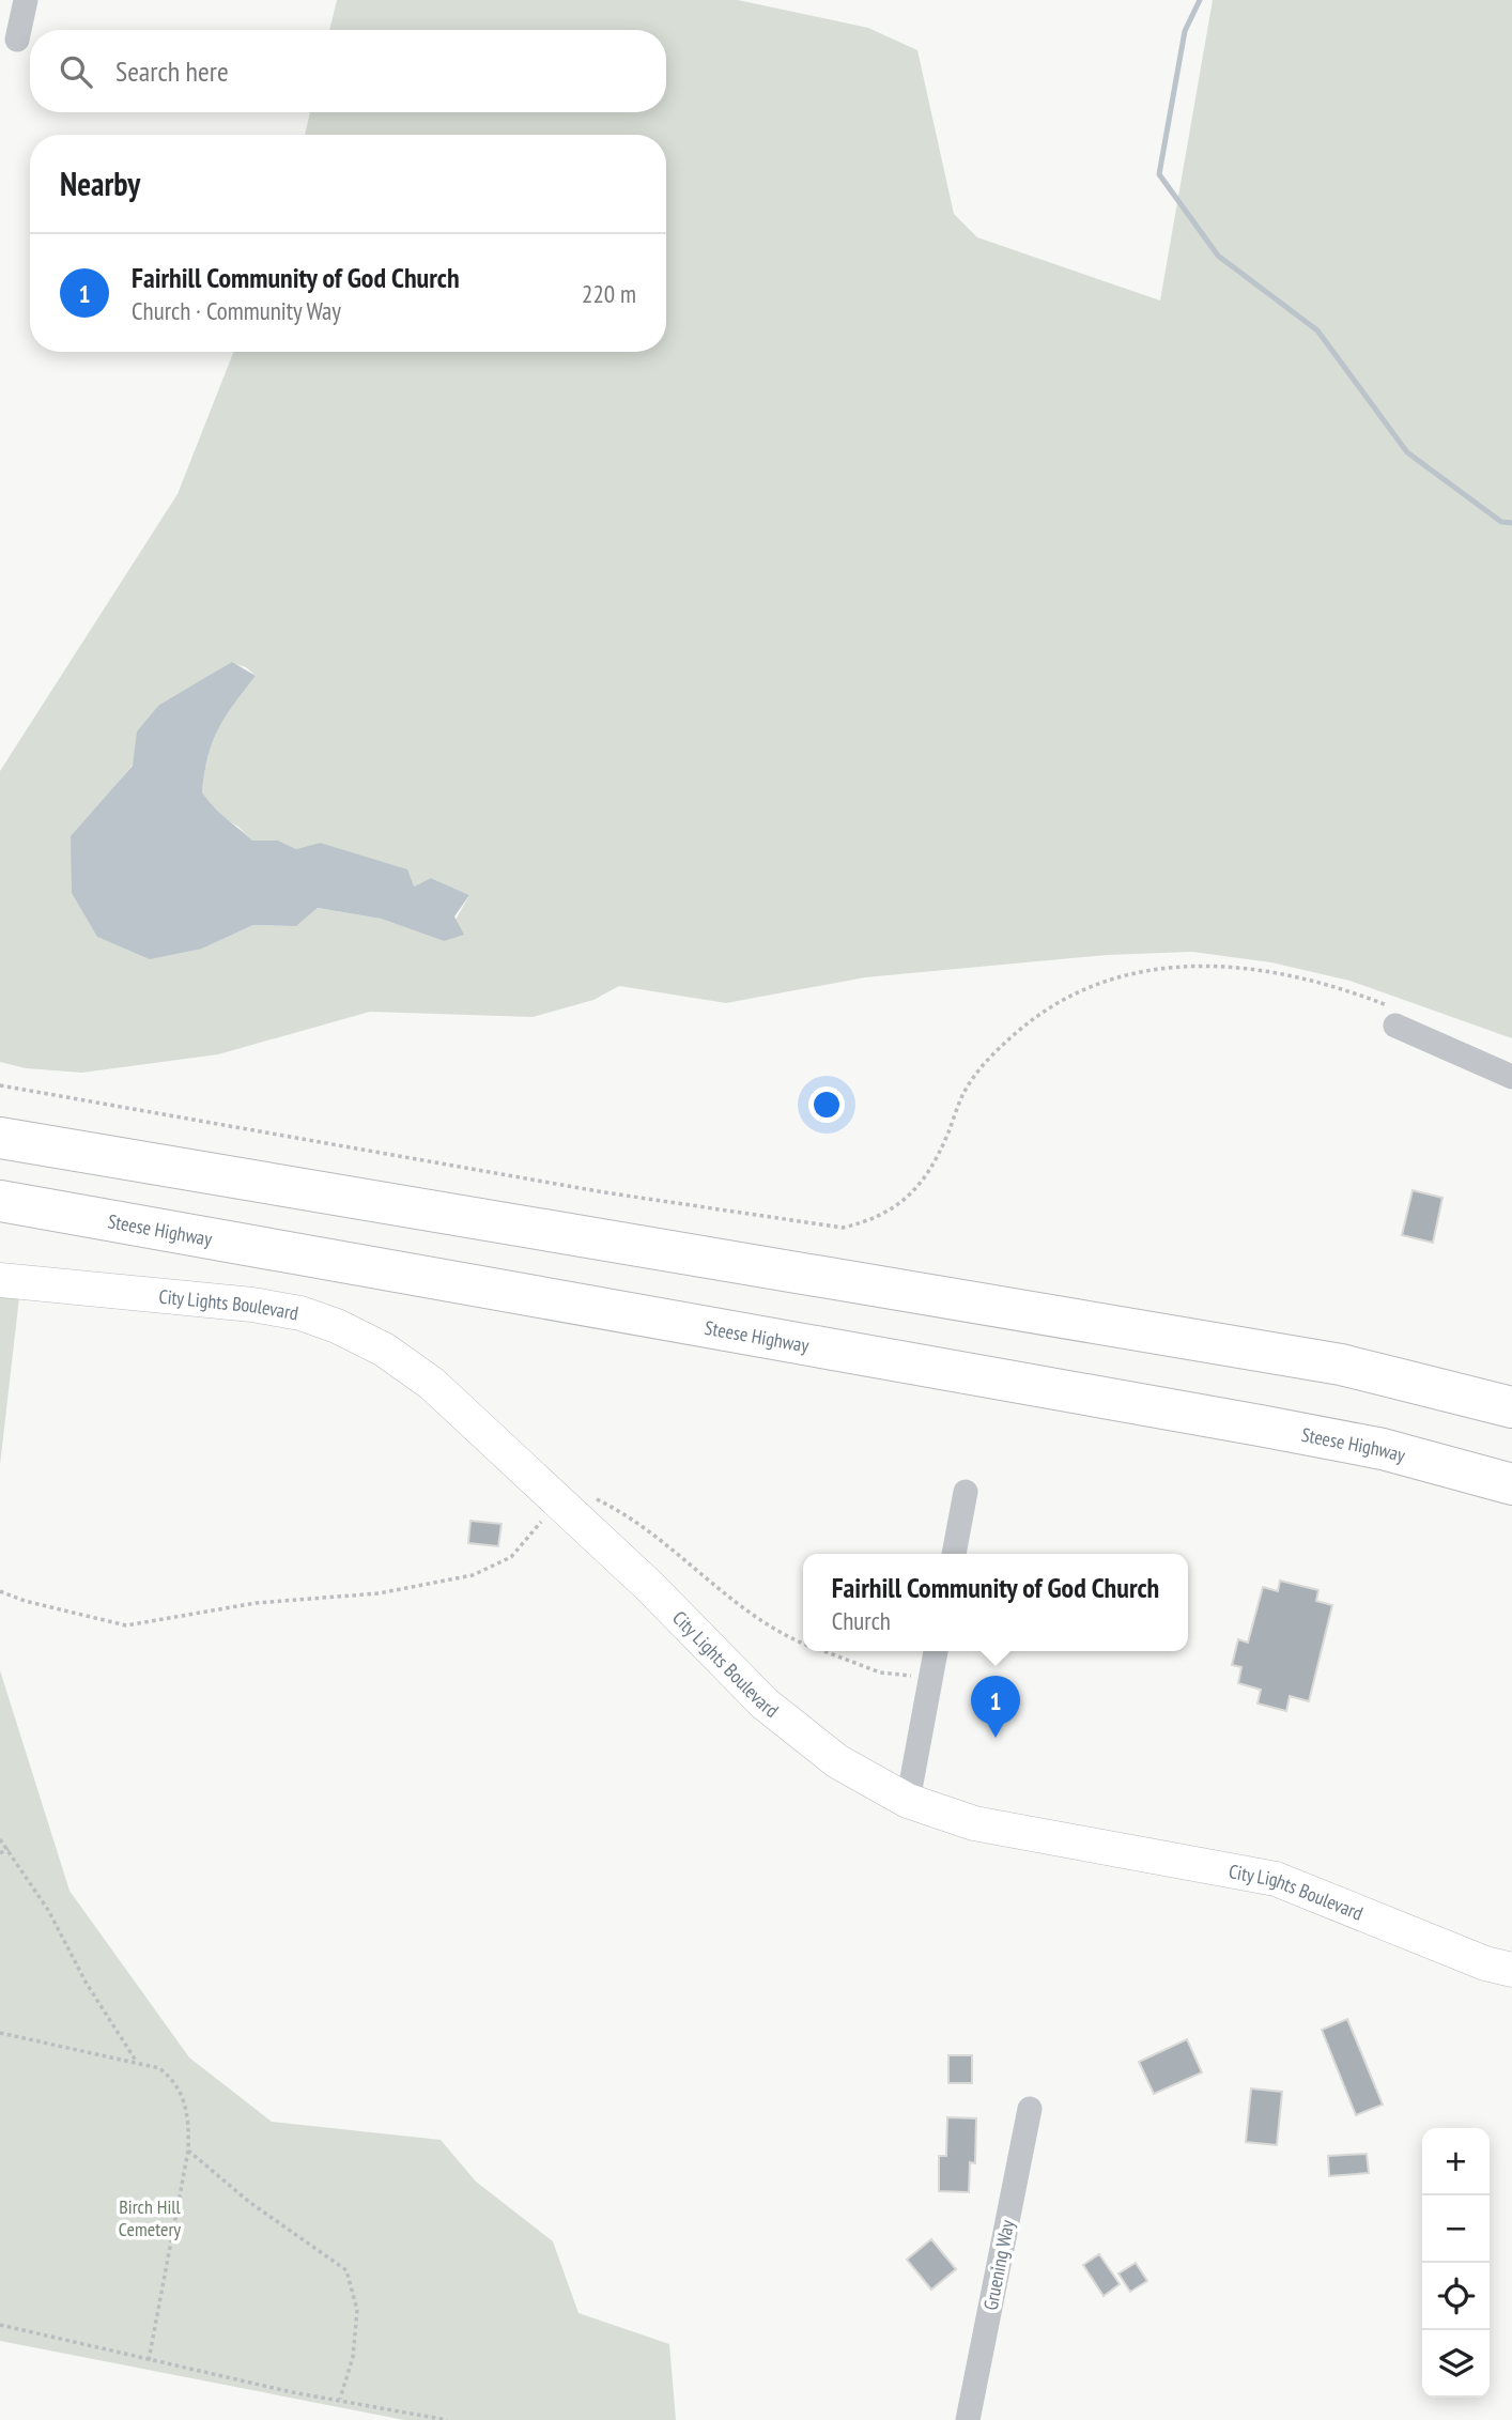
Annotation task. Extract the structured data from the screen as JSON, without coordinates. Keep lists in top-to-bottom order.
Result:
{
  "streets": {
    "highway": ["Steese Highway"],
    "street": ["City Lights Boulevard", "Gruening Way"]
  },
  "parks": ["Birch Hill Cemetery"],
  "page": {
    "search": "Search here",
    "heading": "Nearby",
    "list": [
      {
        "mark": "1",
        "name": "Fairhill Community of God Church",
        "note": "Church · Community Way",
        "value": "220 m"
      }
    ],
    "popup": ["Fairhill Community of God Church", "Church"],
    "pins": "1",
    "map_buttons": ["+", "−"]
  }
}
